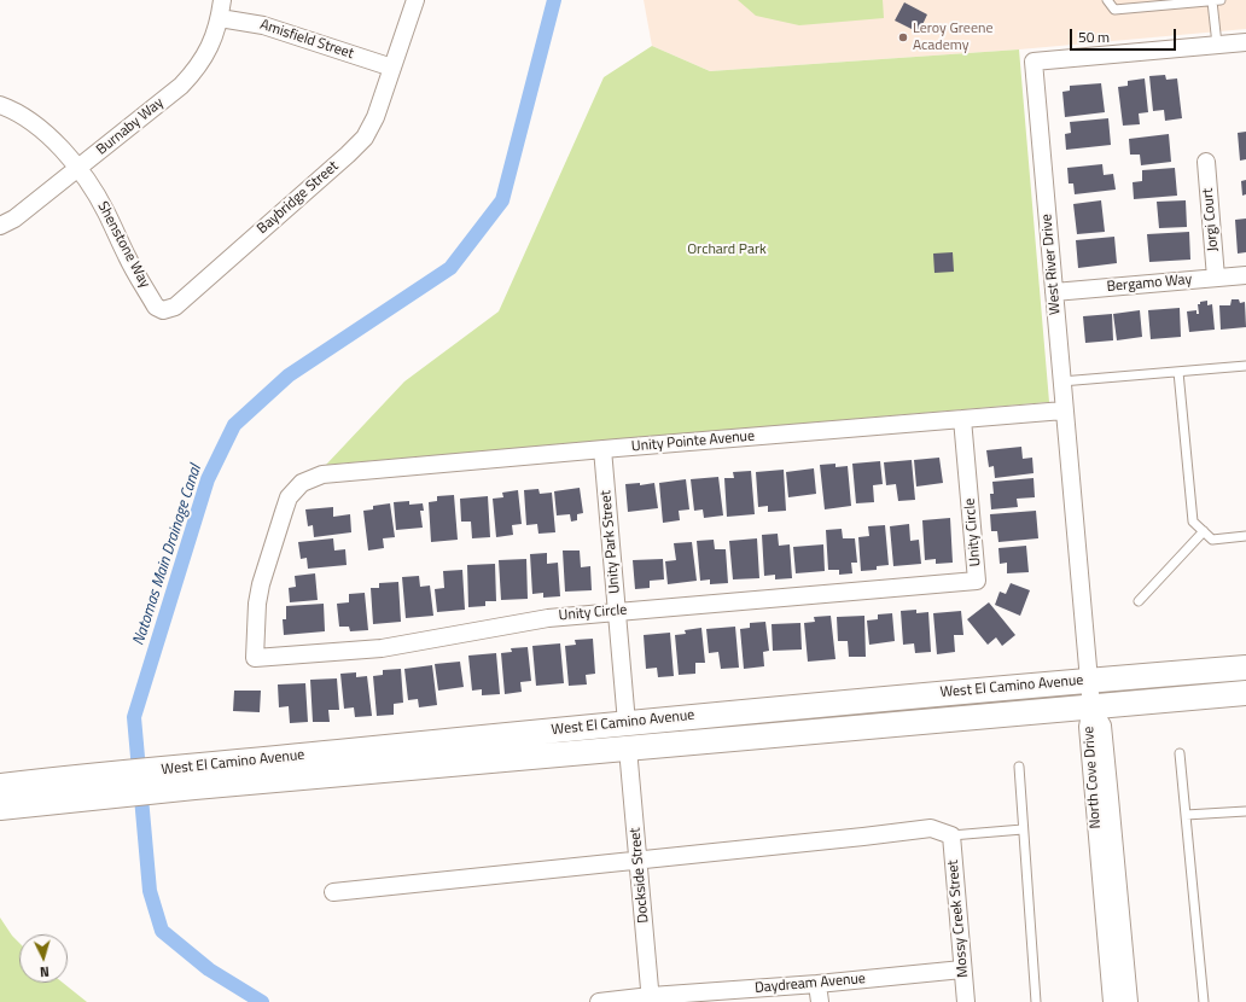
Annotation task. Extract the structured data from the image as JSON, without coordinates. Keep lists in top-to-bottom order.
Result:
{
  "streets": {
    "main road": ["West El Camino Avenue"],
    "street": [
      "Amisfield Street",
      "Burnaby Way",
      "Baybridge Street",
      "Jorgi Court",
      "Shenstone Way",
      "West River Drive",
      "Bergamo Way",
      "Unity Pointe Avenue",
      "Unity Circle",
      "Unity Park Street",
      "North Cove Drive",
      "Dockside Street",
      "Mossy Creek Street",
      "Daydream Avenue"
    ]
  },
  "crossings": [
    ["Amisfield Street", "Burnaby Way"],
    ["Amisfield Street", "Baybridge Street"],
    ["Burnaby Way", "Shenstone Way"],
    ["Baybridge Street", "Shenstone Way"],
    ["Jorgi Court", "Bergamo Way"],
    ["West River Drive", "Bergamo Way"],
    ["West River Drive", "Unity Pointe Avenue"],
    ["West River Drive", "West El Camino Avenue"],
    ["West River Drive", "North Cove Drive"],
    ["Unity Pointe Avenue", "Unity Circle"],
    ["Unity Pointe Avenue", "Unity Park Street"],
    ["Unity Circle", "Unity Park Street"],
    ["Unity Park Street", "West El Camino Avenue"],
    ["West El Camino Avenue", "North Cove Drive"],
    ["West El Camino Avenue", "Dockside Street"],
    ["Dockside Street", "Daydream Avenue"],
    ["Mossy Creek Street", "Daydream Avenue"]
  ],
  "water": ["Natomas Main Drainage Canal"],
  "parks": ["Orchard Park"],
  "places": ["Leroy Greene Academy"],
  "scale_bar": "50 m",
  "north": "bottom"
}
